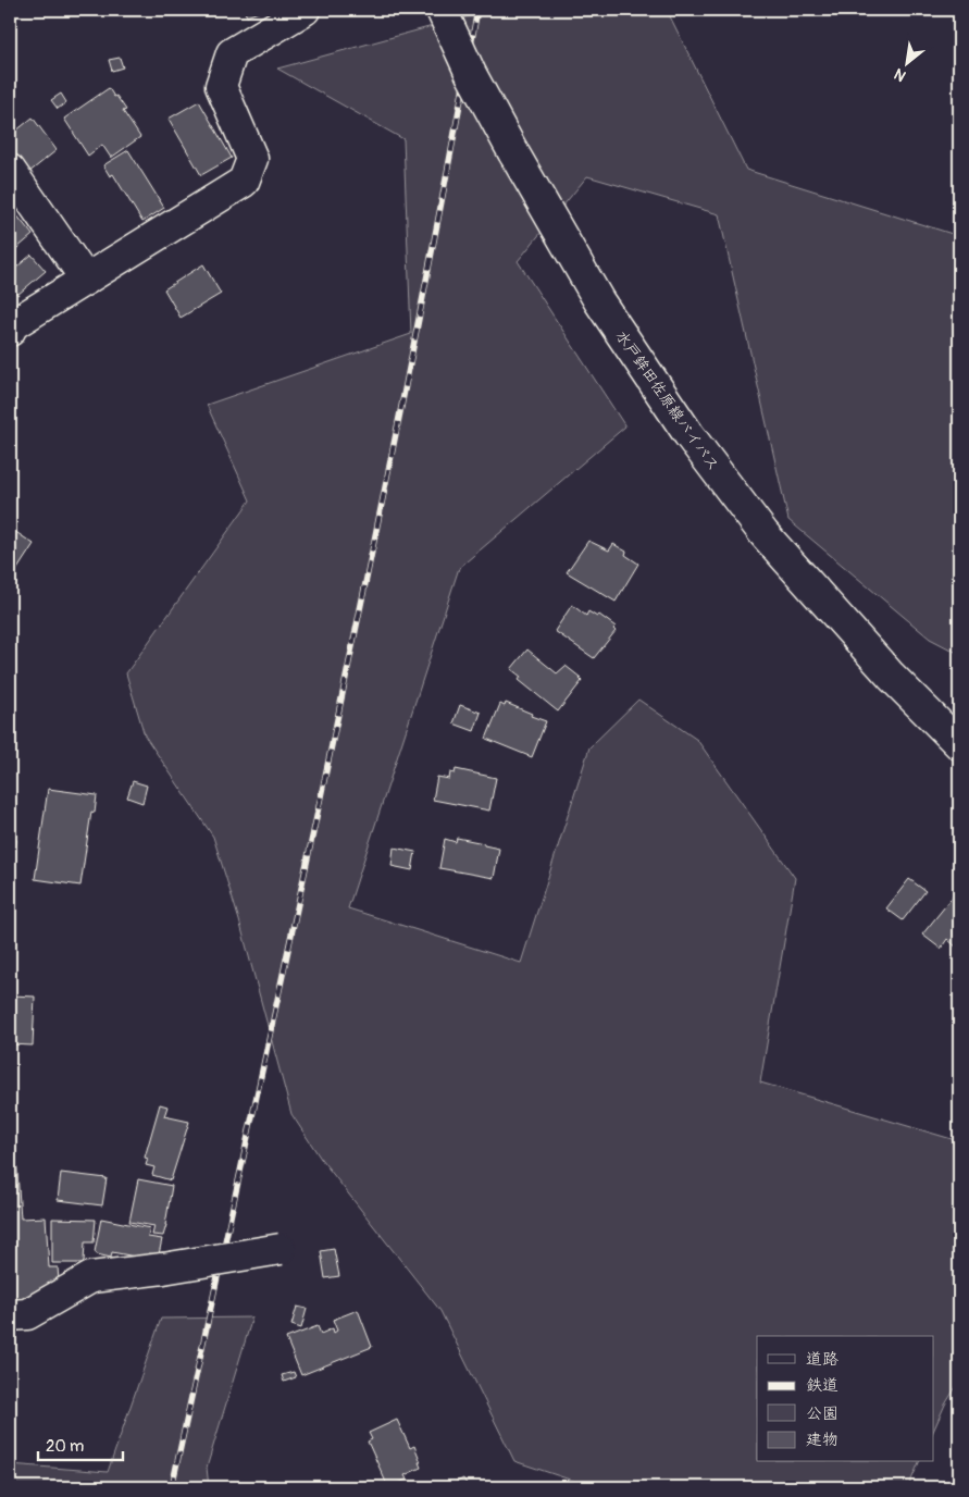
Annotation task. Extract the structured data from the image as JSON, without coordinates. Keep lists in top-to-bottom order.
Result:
{
  "streets": {
    "main road": ["水戸鉾田佐原線バイパス"]
  },
  "legend": [
    "道路",
    "鉄道",
    "公園",
    "建物"
  ],
  "scale_bar": "20 m",
  "north": "bottom left"
}
